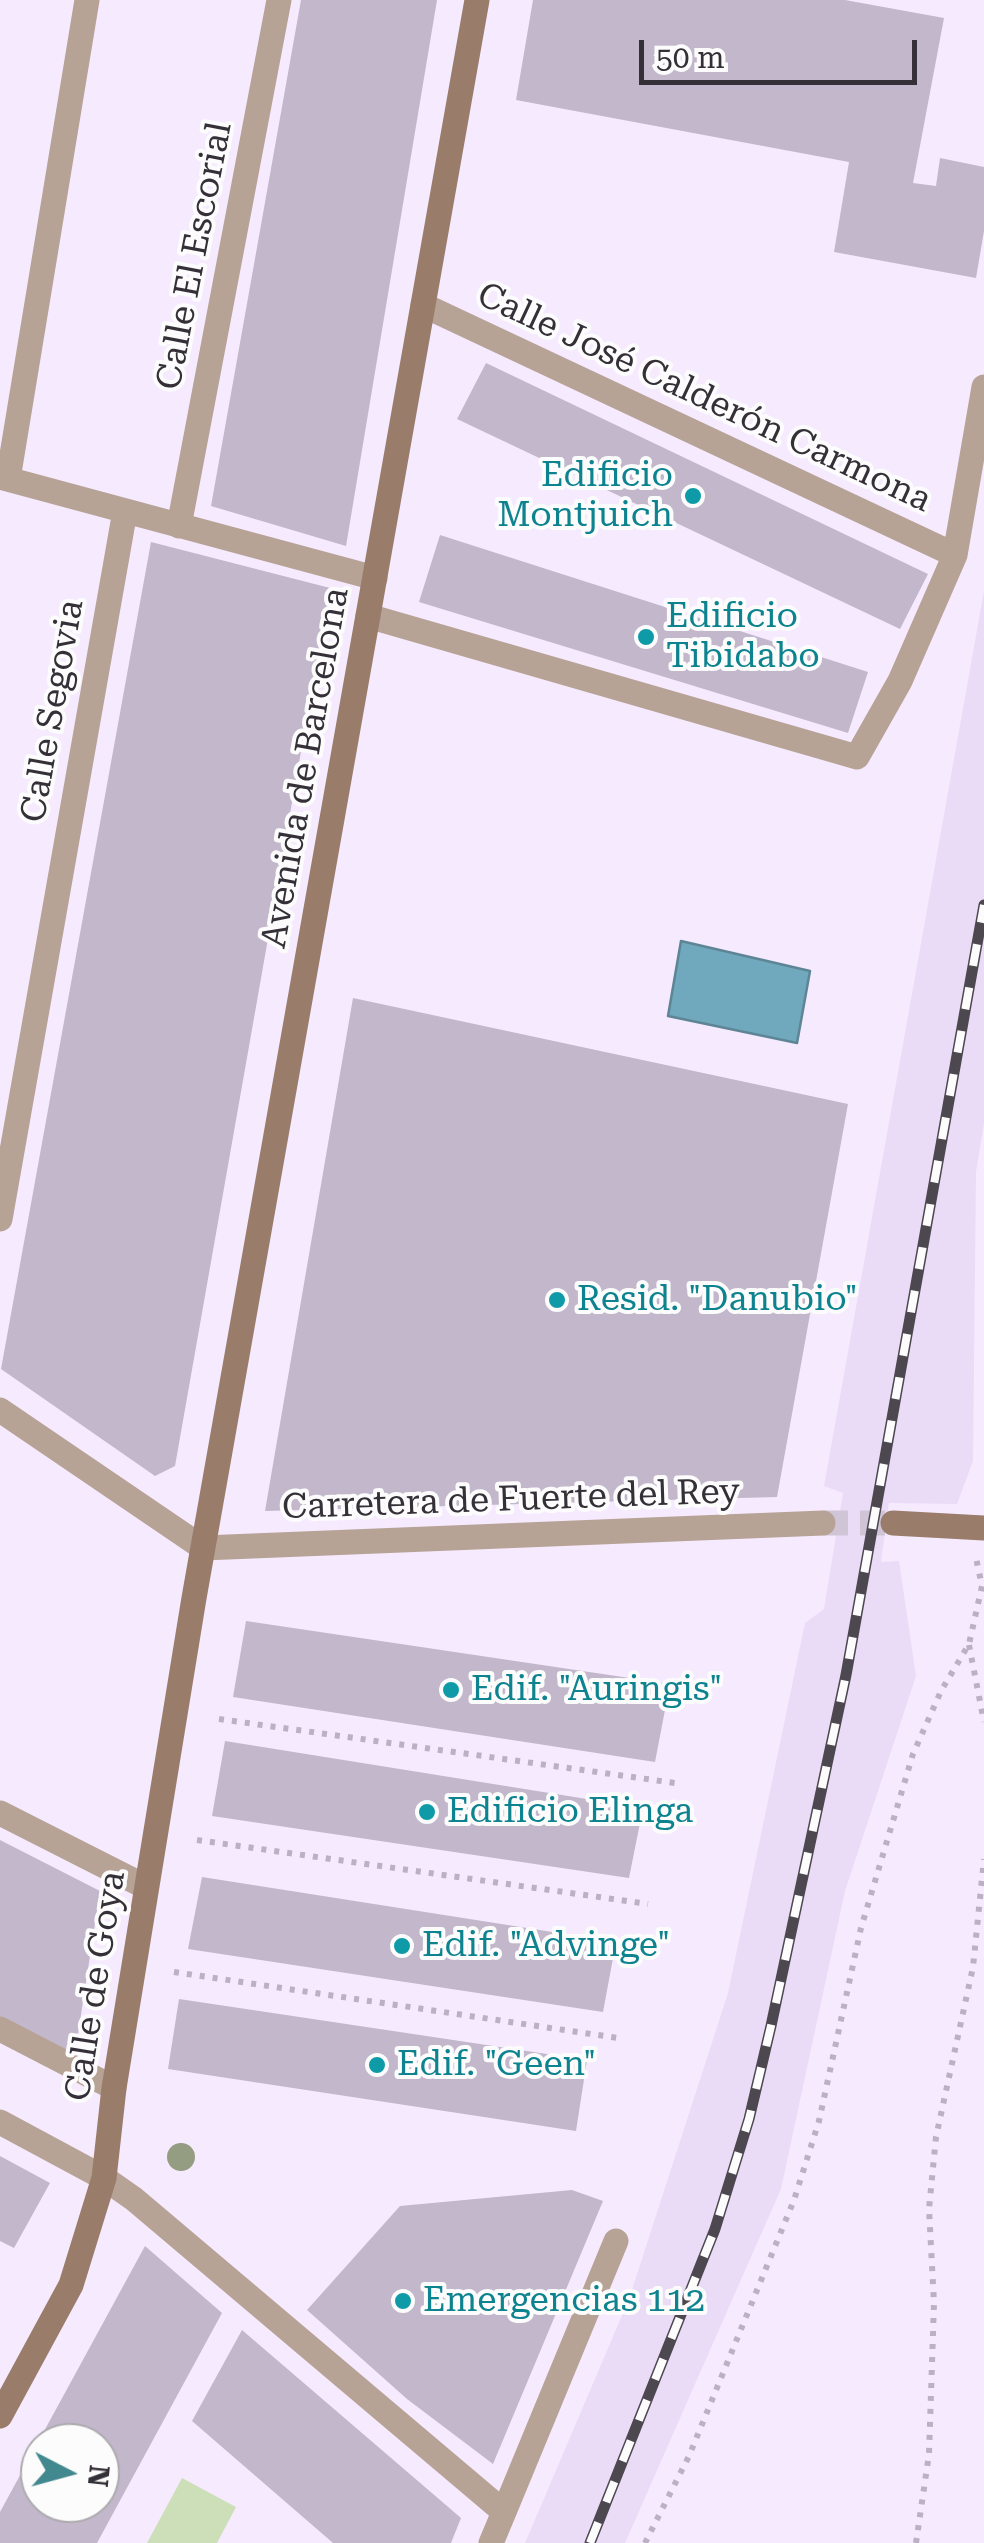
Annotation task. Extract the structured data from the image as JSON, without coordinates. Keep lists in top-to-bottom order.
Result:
{
  "streets": {
    "street": [
      "Calle El Escorial",
      "Calle José Calderón Carmona",
      "Calle Segovia",
      "Avenida de Barcelona",
      "Carretera de Fuerte del Rey",
      "Calle de Goya"
    ]
  },
  "crossings": [
    ["Calle José Calderón Carmona", "Avenida de Barcelona"],
    ["Avenida de Barcelona", "Carretera de Fuerte del Rey"],
    ["Avenida de Barcelona", "Calle de Goya"],
    ["Carretera de Fuerte del Rey", "Calle de Goya"]
  ],
  "places": [
    "Edificio Montjuich",
    "Edificio Tibidabo",
    "Resid. \"Danubio\"",
    "Edif. \"Auringis\"",
    "Edificio Elinga",
    "Edif. \"Advinge\"",
    "Edif. \"Geen\"",
    "Emergencias 112"
  ],
  "scale_bar": "50 m",
  "north": "right"
}
